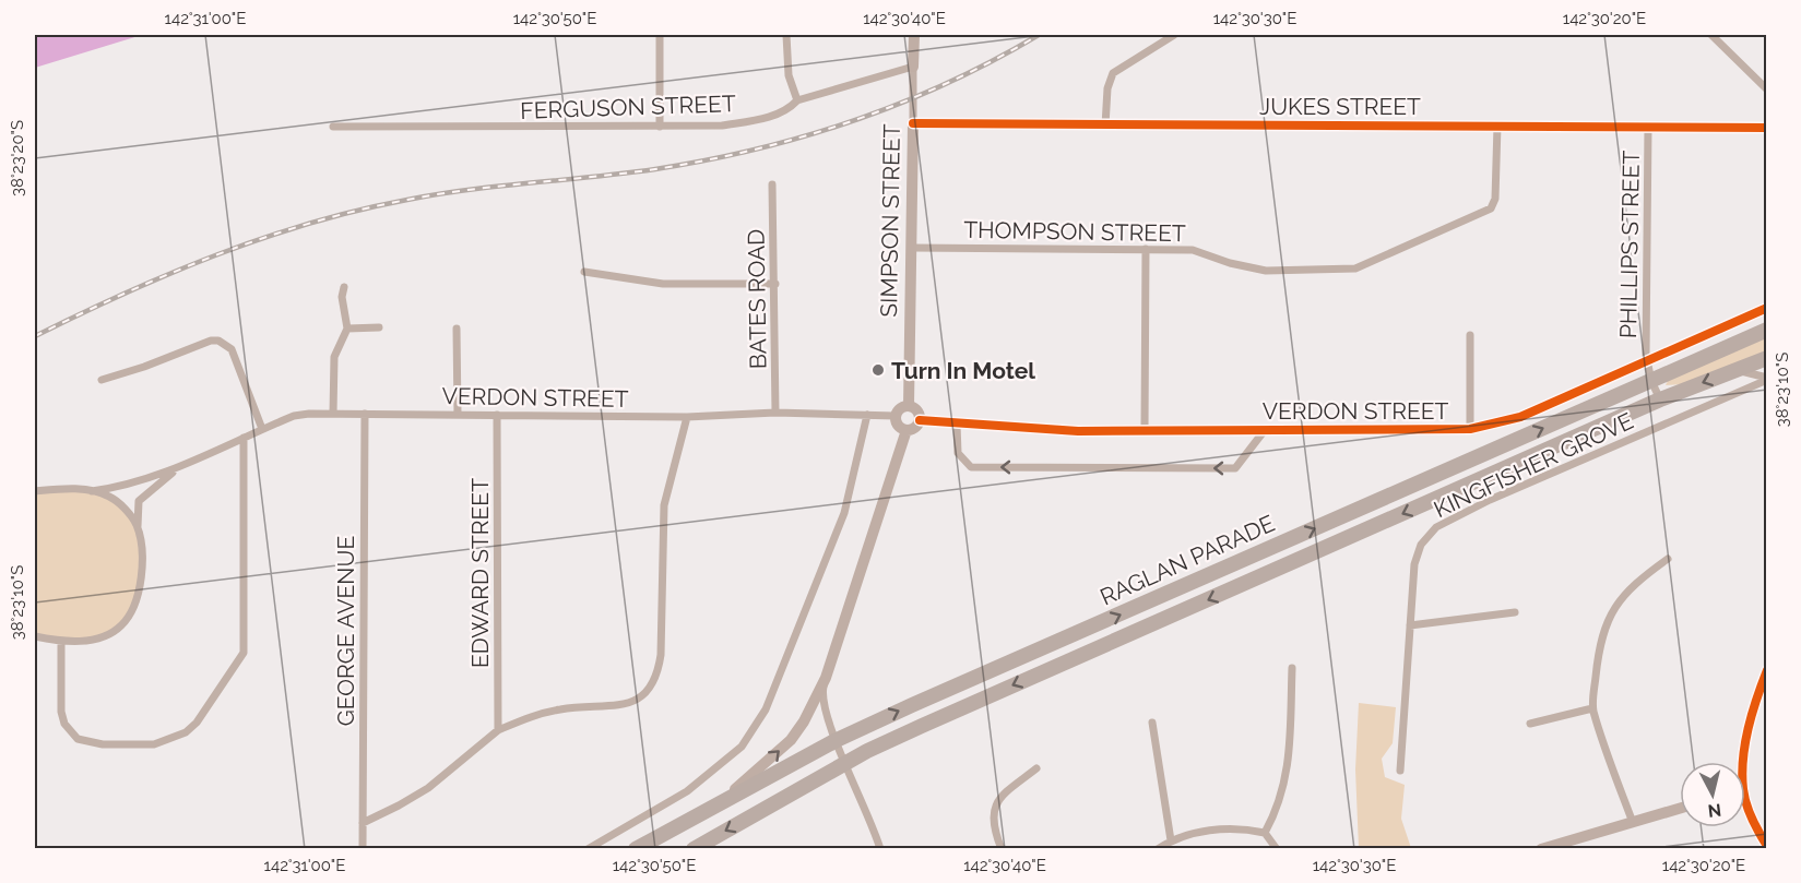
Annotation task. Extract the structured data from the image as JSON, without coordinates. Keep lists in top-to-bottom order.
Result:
{
  "streets": {
    "highway": ["RAGLAN PARADE"],
    "street": [
      "JUKES STREET",
      "FERGUSON STREET",
      "SIMPSON STREET",
      "THOMPSON STREET",
      "PHILLIPS STREET",
      "BATES ROAD",
      "VERDON STREET",
      "KINGFISHER GROVE",
      "EDWARD STREET",
      "GEORGE AVENUE"
    ]
  },
  "crossings": [
    ["JUKES STREET", "SIMPSON STREET"],
    ["JUKES STREET", "THOMPSON STREET"],
    ["JUKES STREET", "PHILLIPS STREET"],
    ["FERGUSON STREET", "SIMPSON STREET"],
    ["SIMPSON STREET", "THOMPSON STREET"],
    ["SIMPSON STREET", "VERDON STREET"],
    ["PHILLIPS STREET", "VERDON STREET"],
    ["PHILLIPS STREET", "RAGLAN PARADE"],
    ["BATES ROAD", "VERDON STREET"],
    ["VERDON STREET", "EDWARD STREET"],
    ["VERDON STREET", "GEORGE AVENUE"]
  ],
  "places": ["Turn In Motel"],
  "north": "bottom",
  "coordinates": [
    "142°31'00\"E",
    "142°30'50\"E",
    "142°30'40\"E",
    "142°30'30\"E",
    "142°30'20\"E",
    "38°23'20\"S",
    "38°23'10\"S"
  ]
}
